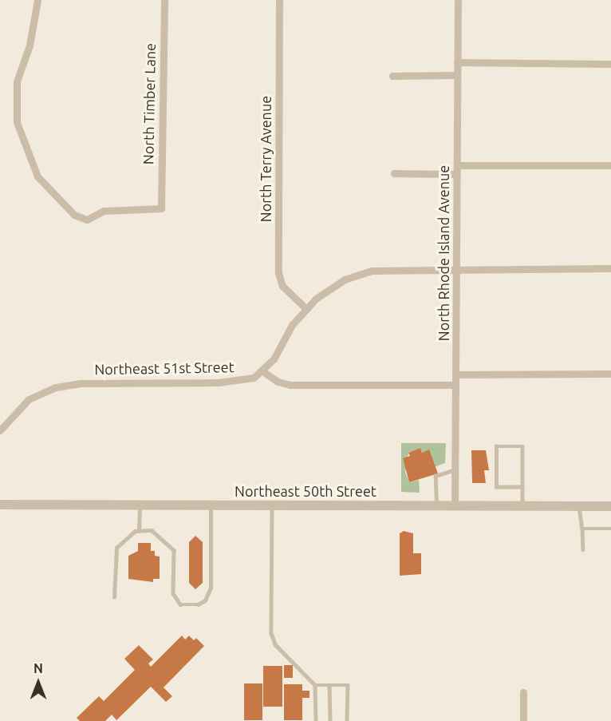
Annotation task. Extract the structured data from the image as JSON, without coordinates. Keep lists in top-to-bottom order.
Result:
{
  "streets": {
    "street": [
      "North Timber Lane",
      "North Terry Avenue",
      "North Rhode Island Avenue",
      "Northeast 51st Street",
      "Northeast 50th Street"
    ]
  },
  "crossings": [
    ["North Rhode Island Avenue", "Northeast 50th Street"]
  ],
  "north": "top"
}
